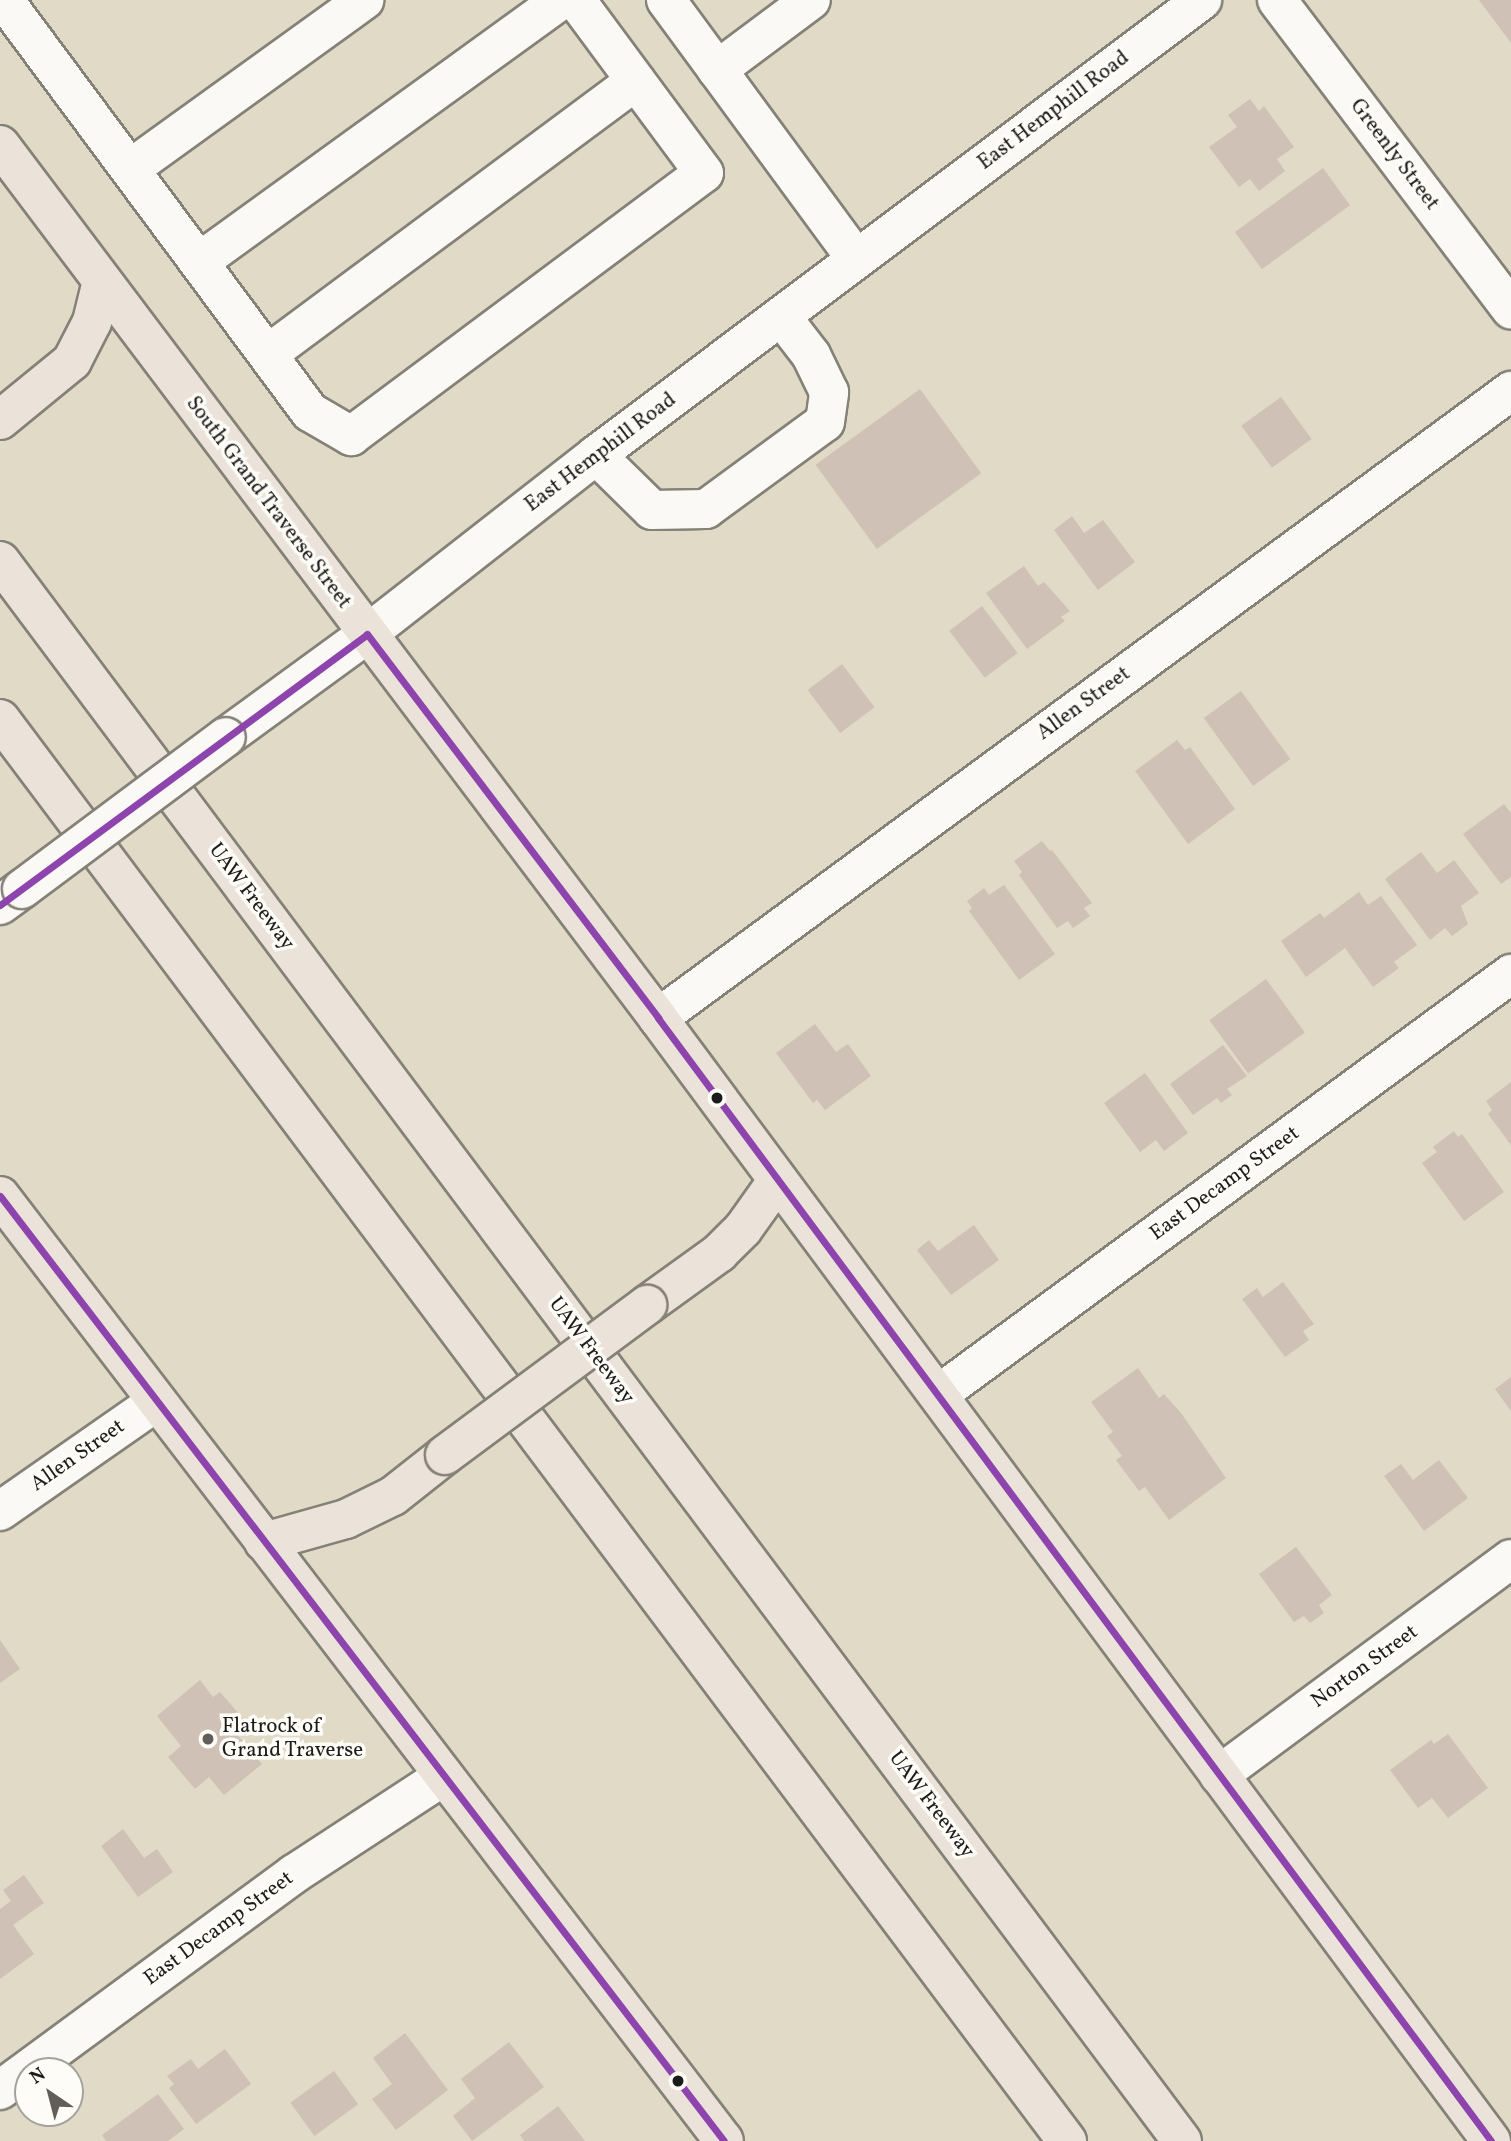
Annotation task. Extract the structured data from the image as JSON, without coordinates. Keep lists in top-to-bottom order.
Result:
{
  "streets": {
    "main road": ["South Grand Traverse Street", "UAW Freeway"],
    "street": [
      "East Hemphill Road",
      "Greenly Street",
      "Allen Street",
      "East Decamp Street",
      "Norton Street"
    ]
  },
  "crossings": [
    ["East Hemphill Road", "South Grand Traverse Street"],
    ["South Grand Traverse Street", "Allen Street"],
    ["South Grand Traverse Street", "East Decamp Street"],
    ["South Grand Traverse Street", "Norton Street"]
  ],
  "places": ["Flatrock of Grand Traverse"],
  "north": "top left"
}
